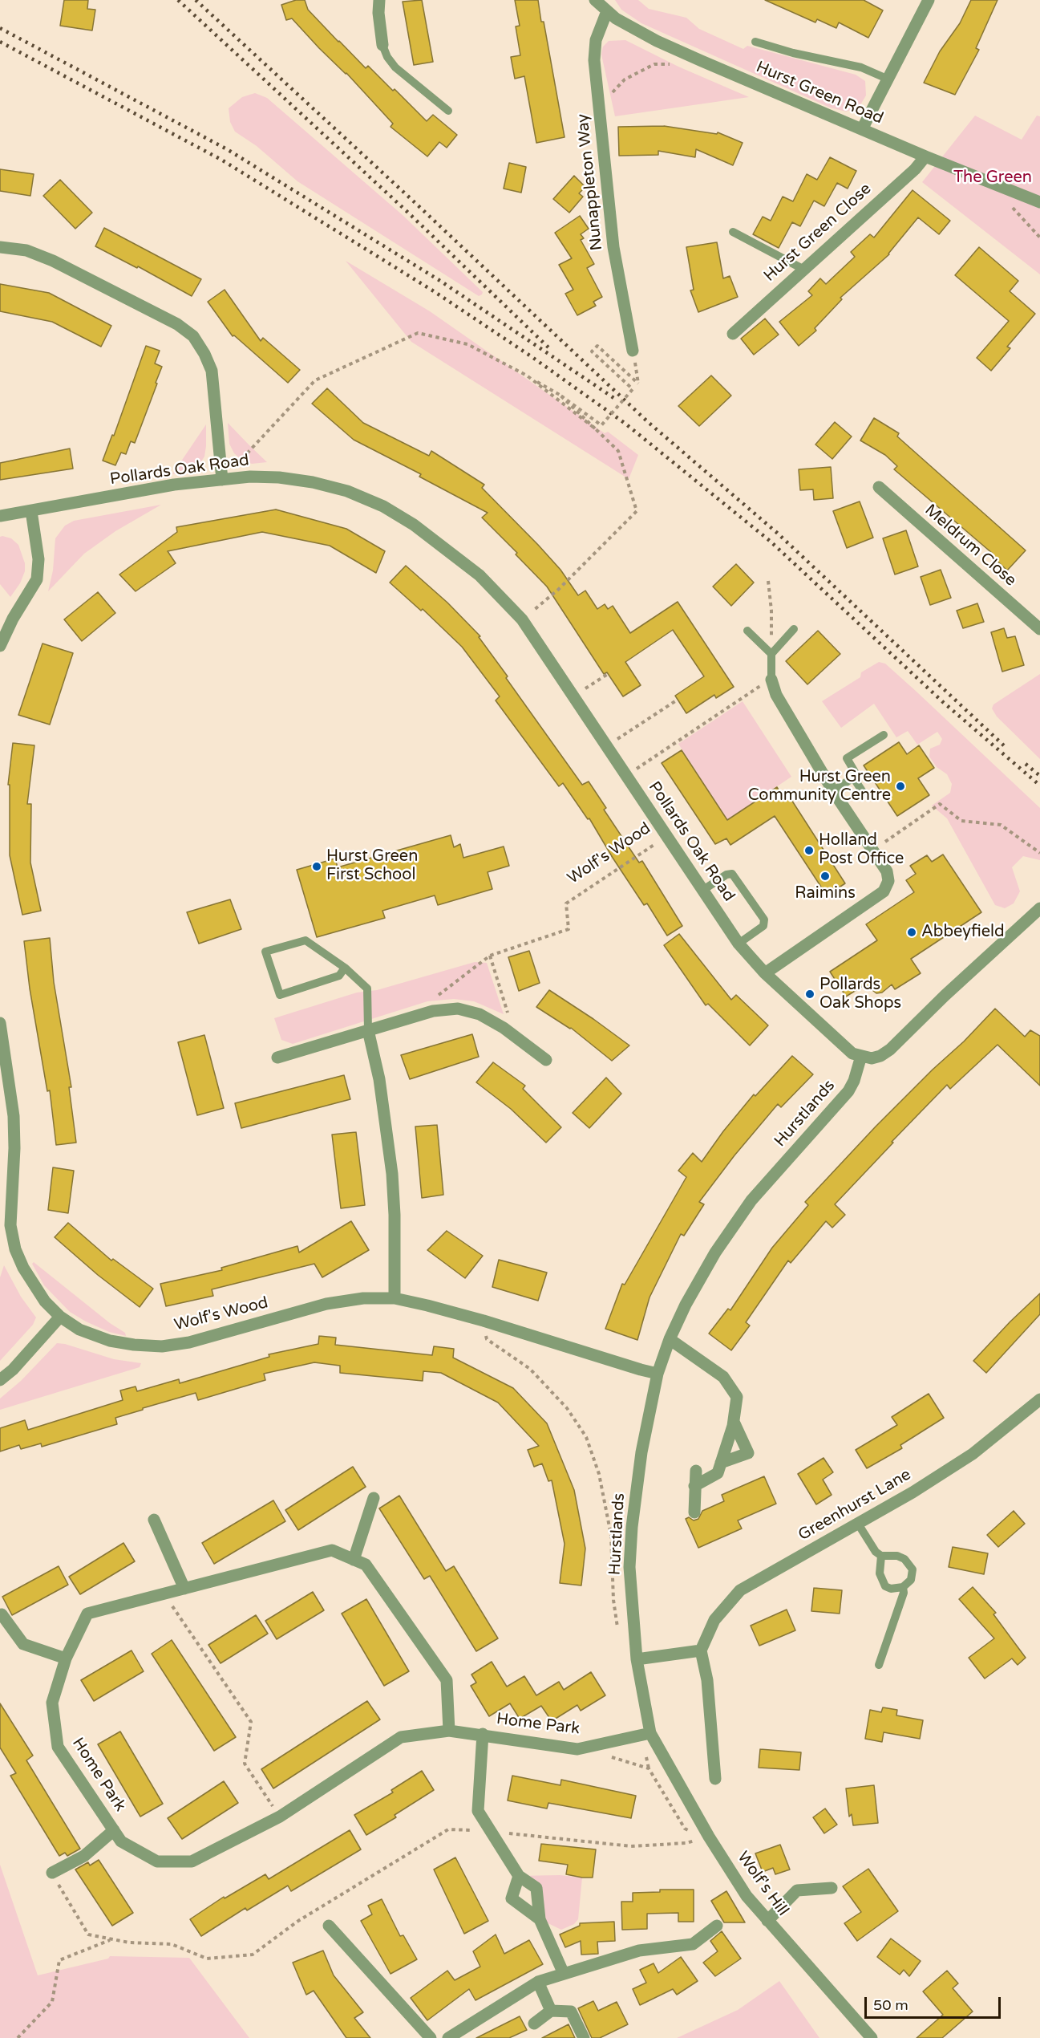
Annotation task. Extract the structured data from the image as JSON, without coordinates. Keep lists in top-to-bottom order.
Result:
{
  "streets": {
    "street": [
      "Hurst Green Road",
      "Nunappleton Way",
      "Hurst Green Close",
      "Pollards Oak Road",
      "Meldrum Close",
      "Wolf's Wood",
      "Hurstlands",
      "Greenhurst Lane",
      "Home Park",
      "Wolf's Hill"
    ]
  },
  "crossings": [
    ["Hurst Green Road", "Nunappleton Way"],
    ["Hurst Green Road", "Hurst Green Close"],
    ["Pollards Oak Road", "Wolf's Wood"],
    ["Pollards Oak Road", "Hurstlands"],
    ["Wolf's Wood", "Hurstlands"],
    ["Hurstlands", "Home Park"],
    ["Hurstlands", "Wolf's Hill"],
    ["Home Park", "Wolf's Hill"]
  ],
  "parks": ["The Green"],
  "places": [
    "Hurst Green Community Centre",
    "Holland Post Office",
    "Hurst Green First School",
    "Raimins",
    "Abbeyfield",
    "Pollards Oak Shops"
  ],
  "scale_bar": "50 m"
}
